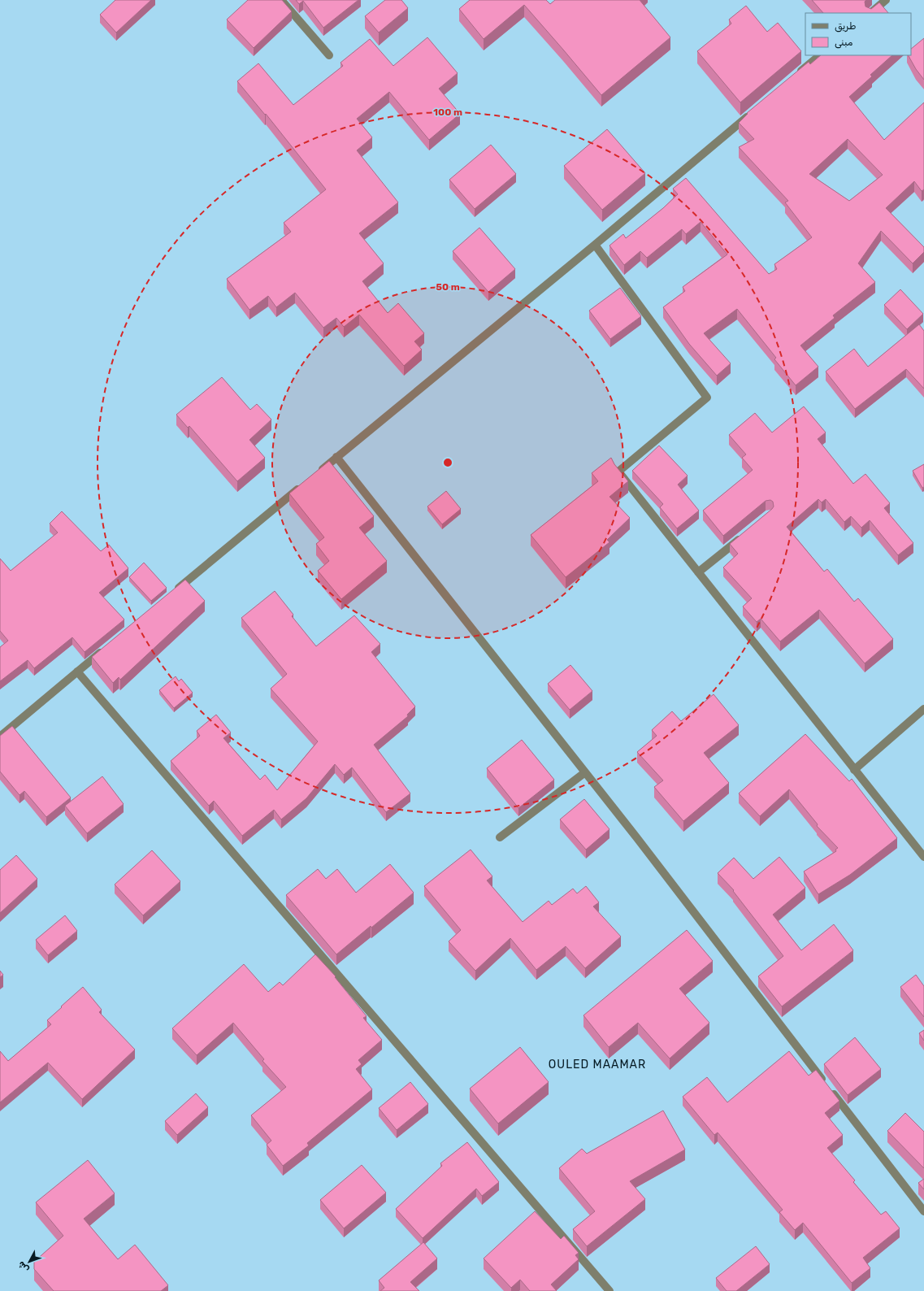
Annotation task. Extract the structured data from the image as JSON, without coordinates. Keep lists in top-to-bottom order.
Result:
{
  "districts": ["OULED MAAMAR"],
  "legend": ["طريق", "مبنى"],
  "north": "bottom left",
  "rings": ["100 m", "50 m"]
}
